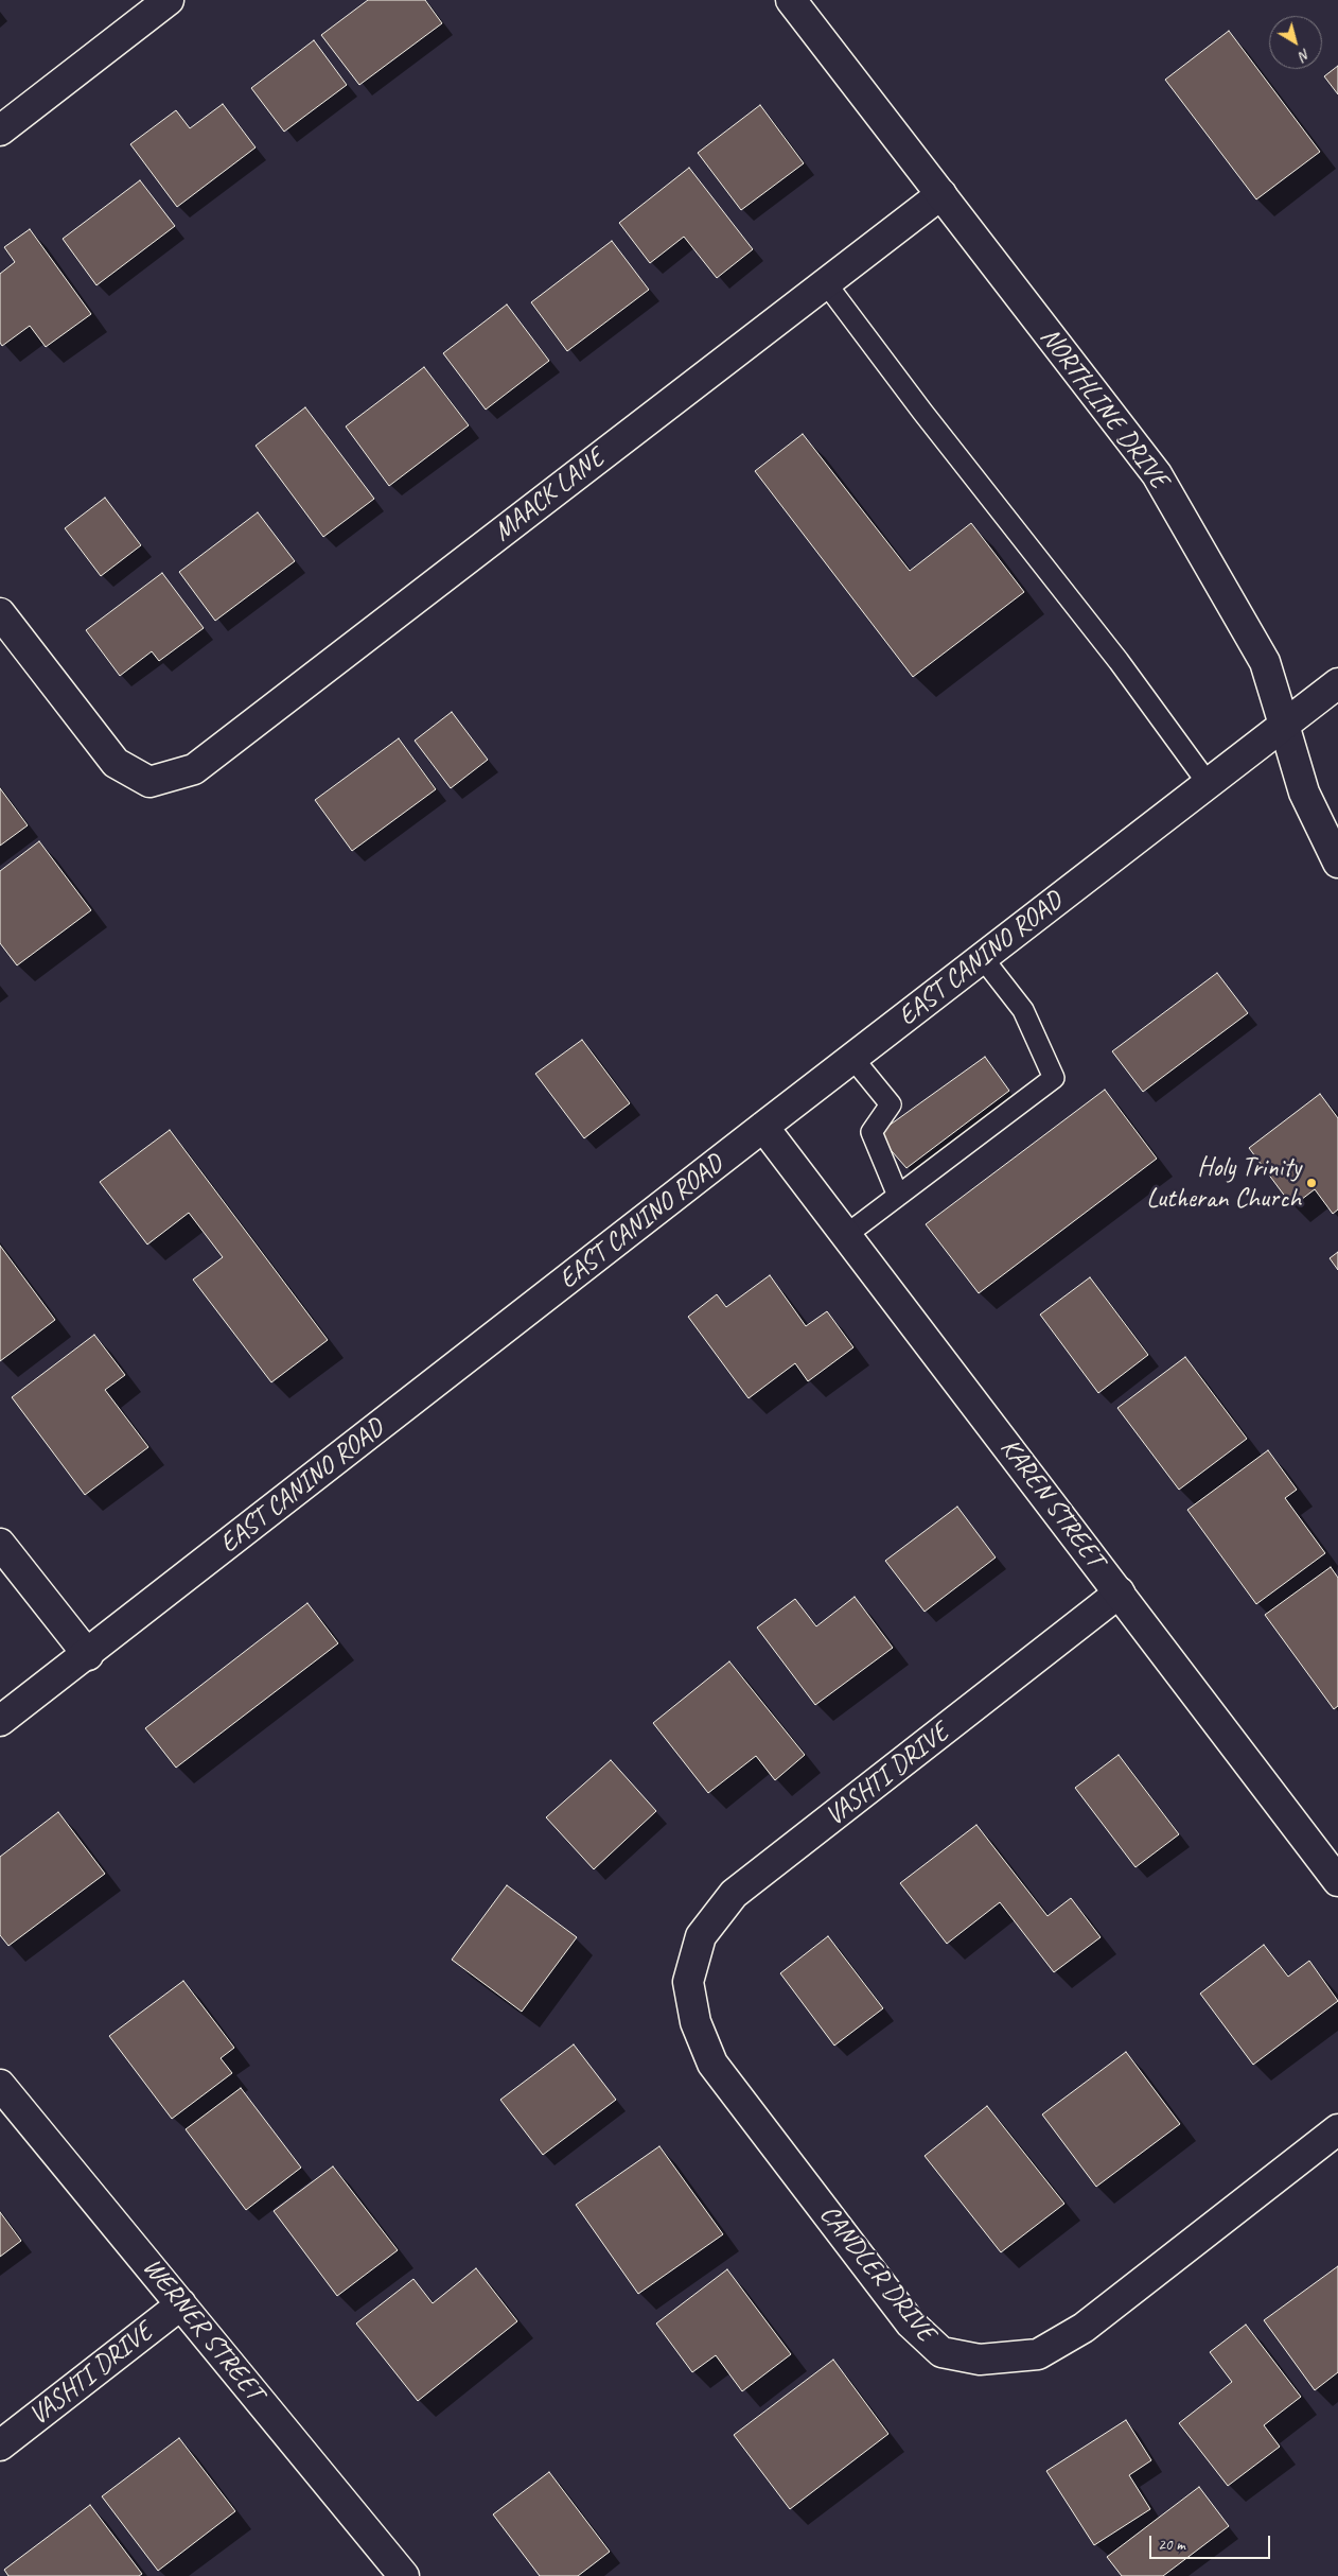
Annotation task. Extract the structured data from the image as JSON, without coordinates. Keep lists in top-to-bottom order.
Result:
{
  "streets": {
    "street": [
      "NORTHLINE DRIVE",
      "MAACK LANE",
      "EAST CANINO ROAD",
      "KAREN STREET",
      "VASHTI DRIVE",
      "CANDLER DRIVE",
      "WERNER STREET"
    ]
  },
  "crossings": [
    ["NORTHLINE DRIVE", "MAACK LANE"],
    ["NORTHLINE DRIVE", "EAST CANINO ROAD"],
    ["EAST CANINO ROAD", "KAREN STREET"],
    ["KAREN STREET", "VASHTI DRIVE"],
    ["VASHTI DRIVE", "CANDLER DRIVE"],
    ["VASHTI DRIVE", "WERNER STREET"]
  ],
  "places": ["Holy Trinity Lutheran Church"],
  "scale_bar": "20 m",
  "north": "bottom right"
}
